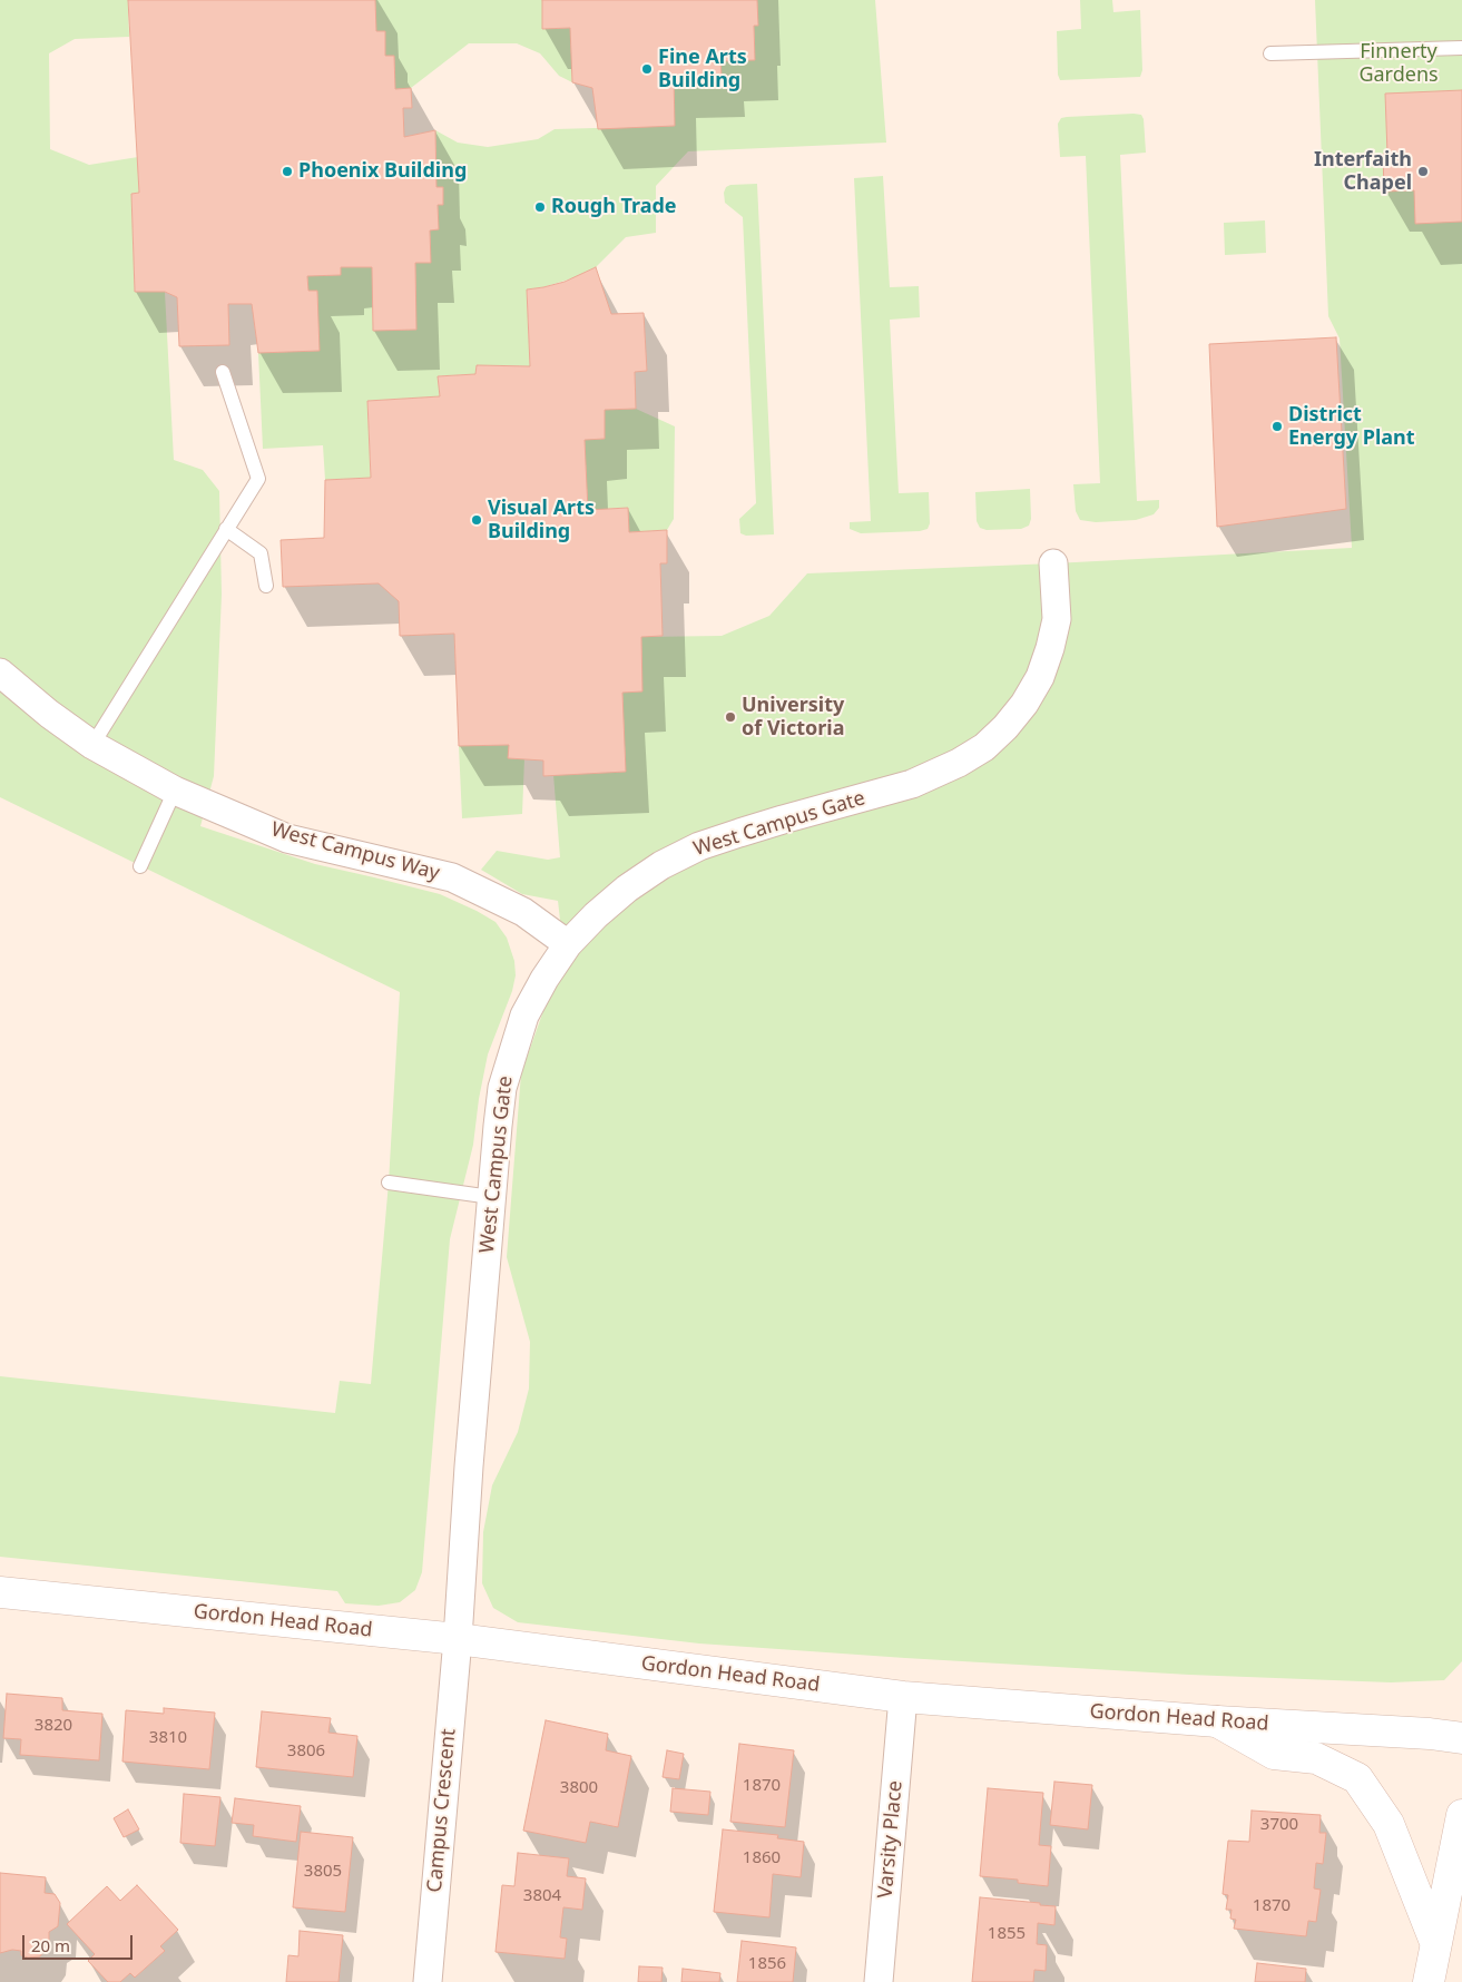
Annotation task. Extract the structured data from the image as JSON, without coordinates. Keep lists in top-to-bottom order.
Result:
{
  "streets": {
    "street": [
      "West Campus Gate",
      "West Campus Way",
      "Gordon Head Road",
      "Campus Crescent",
      "Varsity Place"
    ]
  },
  "crossings": [
    ["West Campus Gate", "West Campus Way"],
    ["West Campus Gate", "Gordon Head Road"],
    ["West Campus Gate", "Campus Crescent"],
    ["Gordon Head Road", "Campus Crescent"],
    ["Gordon Head Road", "Varsity Place"]
  ],
  "parks": ["Finnerty Gardens"],
  "places": [
    "Fine Arts Building",
    "Phoenix Building",
    "Interfaith Chapel",
    "Rough Trade",
    "District Energy Plant",
    "Visual Arts Building",
    "University of Victoria"
  ],
  "house_numbers": [
    "3820",
    "3810",
    "3806",
    "1870",
    "3800",
    "3700",
    "1860",
    "3805",
    "3804",
    "1870",
    "1855",
    "1856"
  ],
  "scale_bar": "20 m"
}
